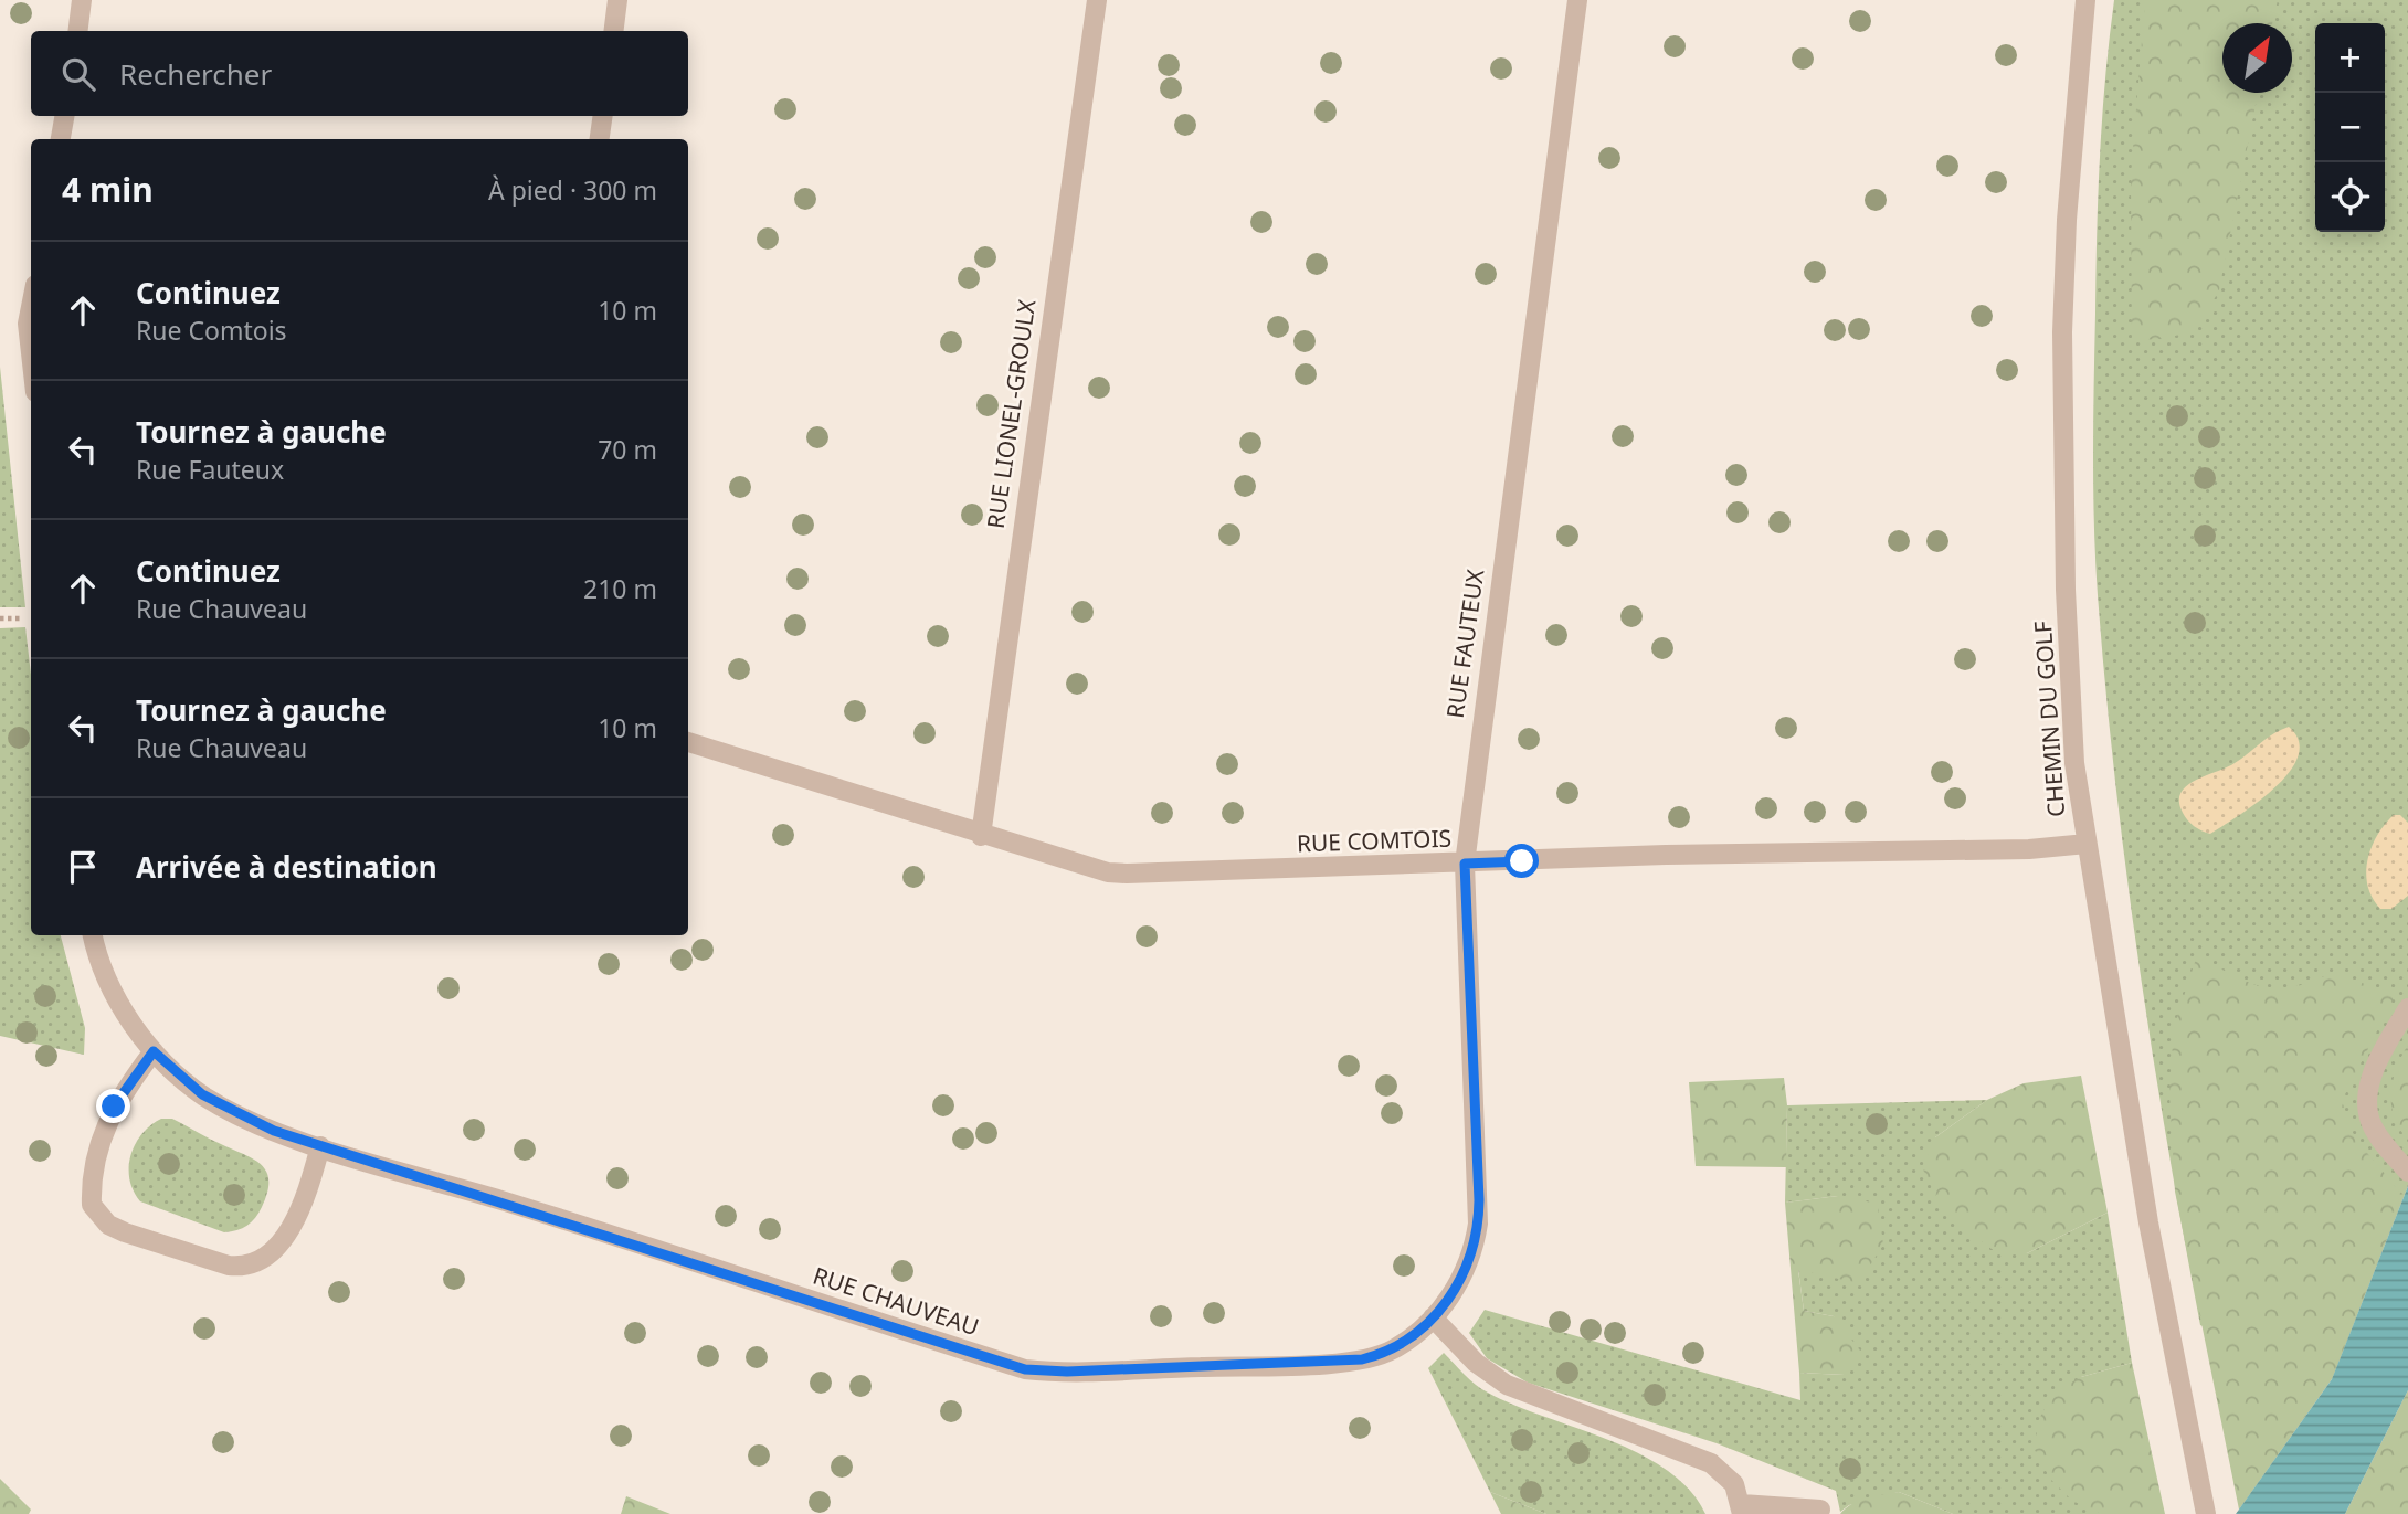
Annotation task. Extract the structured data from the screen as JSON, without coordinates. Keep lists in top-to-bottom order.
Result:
{
  "streets": {
    "street": [
      "RUE LIONEL-GROULX",
      "RUE FAUTEUX",
      "CHEMIN DU GOLF",
      "RUE COMTOIS",
      "RUE CHAUVEAU"
    ]
  },
  "crossings": [
    ["RUE LIONEL-GROULX", "RUE COMTOIS"],
    ["RUE FAUTEUX", "RUE COMTOIS"],
    ["RUE FAUTEUX", "RUE CHAUVEAU"],
    ["CHEMIN DU GOLF", "RUE COMTOIS"]
  ],
  "north": "top right",
  "page": {
    "map_buttons": ["+", "−"],
    "search": "Rechercher",
    "heading": ["4 min", "À pied · 300 m"],
    "list": [
      ["Continuez", "Rue Comtois", "10 m"],
      ["Tournez à gauche", "Rue Fauteux", "70 m"],
      ["Continuez", "Rue Chauveau", "210 m"],
      ["Tournez à gauche", "Rue Chauveau", "10 m"],
      "Arrivée à destination"
    ]
  }
}
